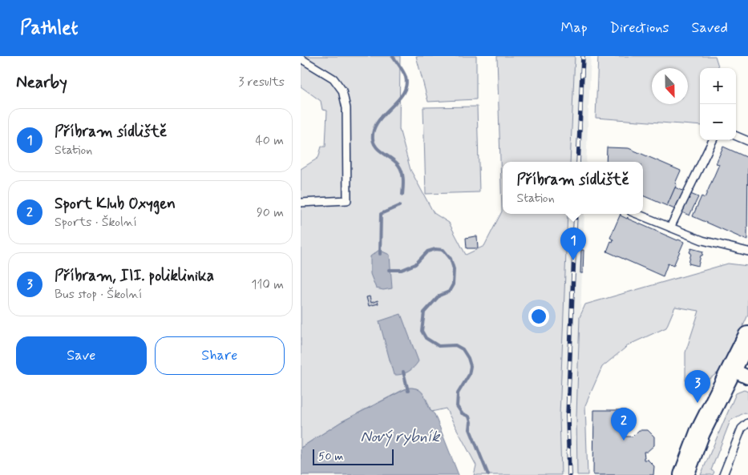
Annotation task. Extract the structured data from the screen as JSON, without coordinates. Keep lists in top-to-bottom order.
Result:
{
  "water": ["Nový rybník"],
  "scale_bar": "50 m",
  "north": "bottom",
  "page": {
    "header": "Pathlet",
    "nav": ["Map", "Directions", "Saved"],
    "heading": ["Nearby", "3 results"],
    "map_buttons": ["+", "−"],
    "list": [
      {
        "mark": "1",
        "name": "Příbram sídliště",
        "note": "Station",
        "value": "40 m"
      },
      {
        "mark": "2",
        "name": "Sport Klub Oxygen",
        "note": "Sports · Školní",
        "value": "90 m"
      },
      {
        "mark": "3",
        "name": "Příbram, III. poliklinika",
        "note": "Bus stop · Školní",
        "value": "110 m"
      }
    ],
    "popup": ["Příbram sídliště", "Station"],
    "pins": ["1", "3", "2"],
    "buttons": ["Save", "Share"],
    "scale": "50 m"
  }
}
